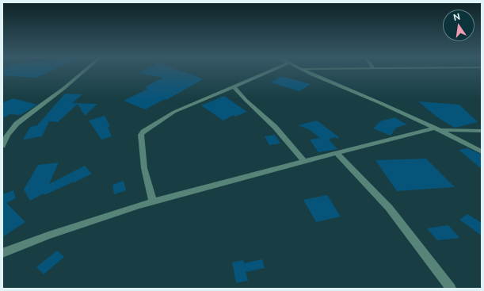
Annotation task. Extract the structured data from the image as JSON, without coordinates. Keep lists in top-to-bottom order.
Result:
{
  "north": "top"
}
